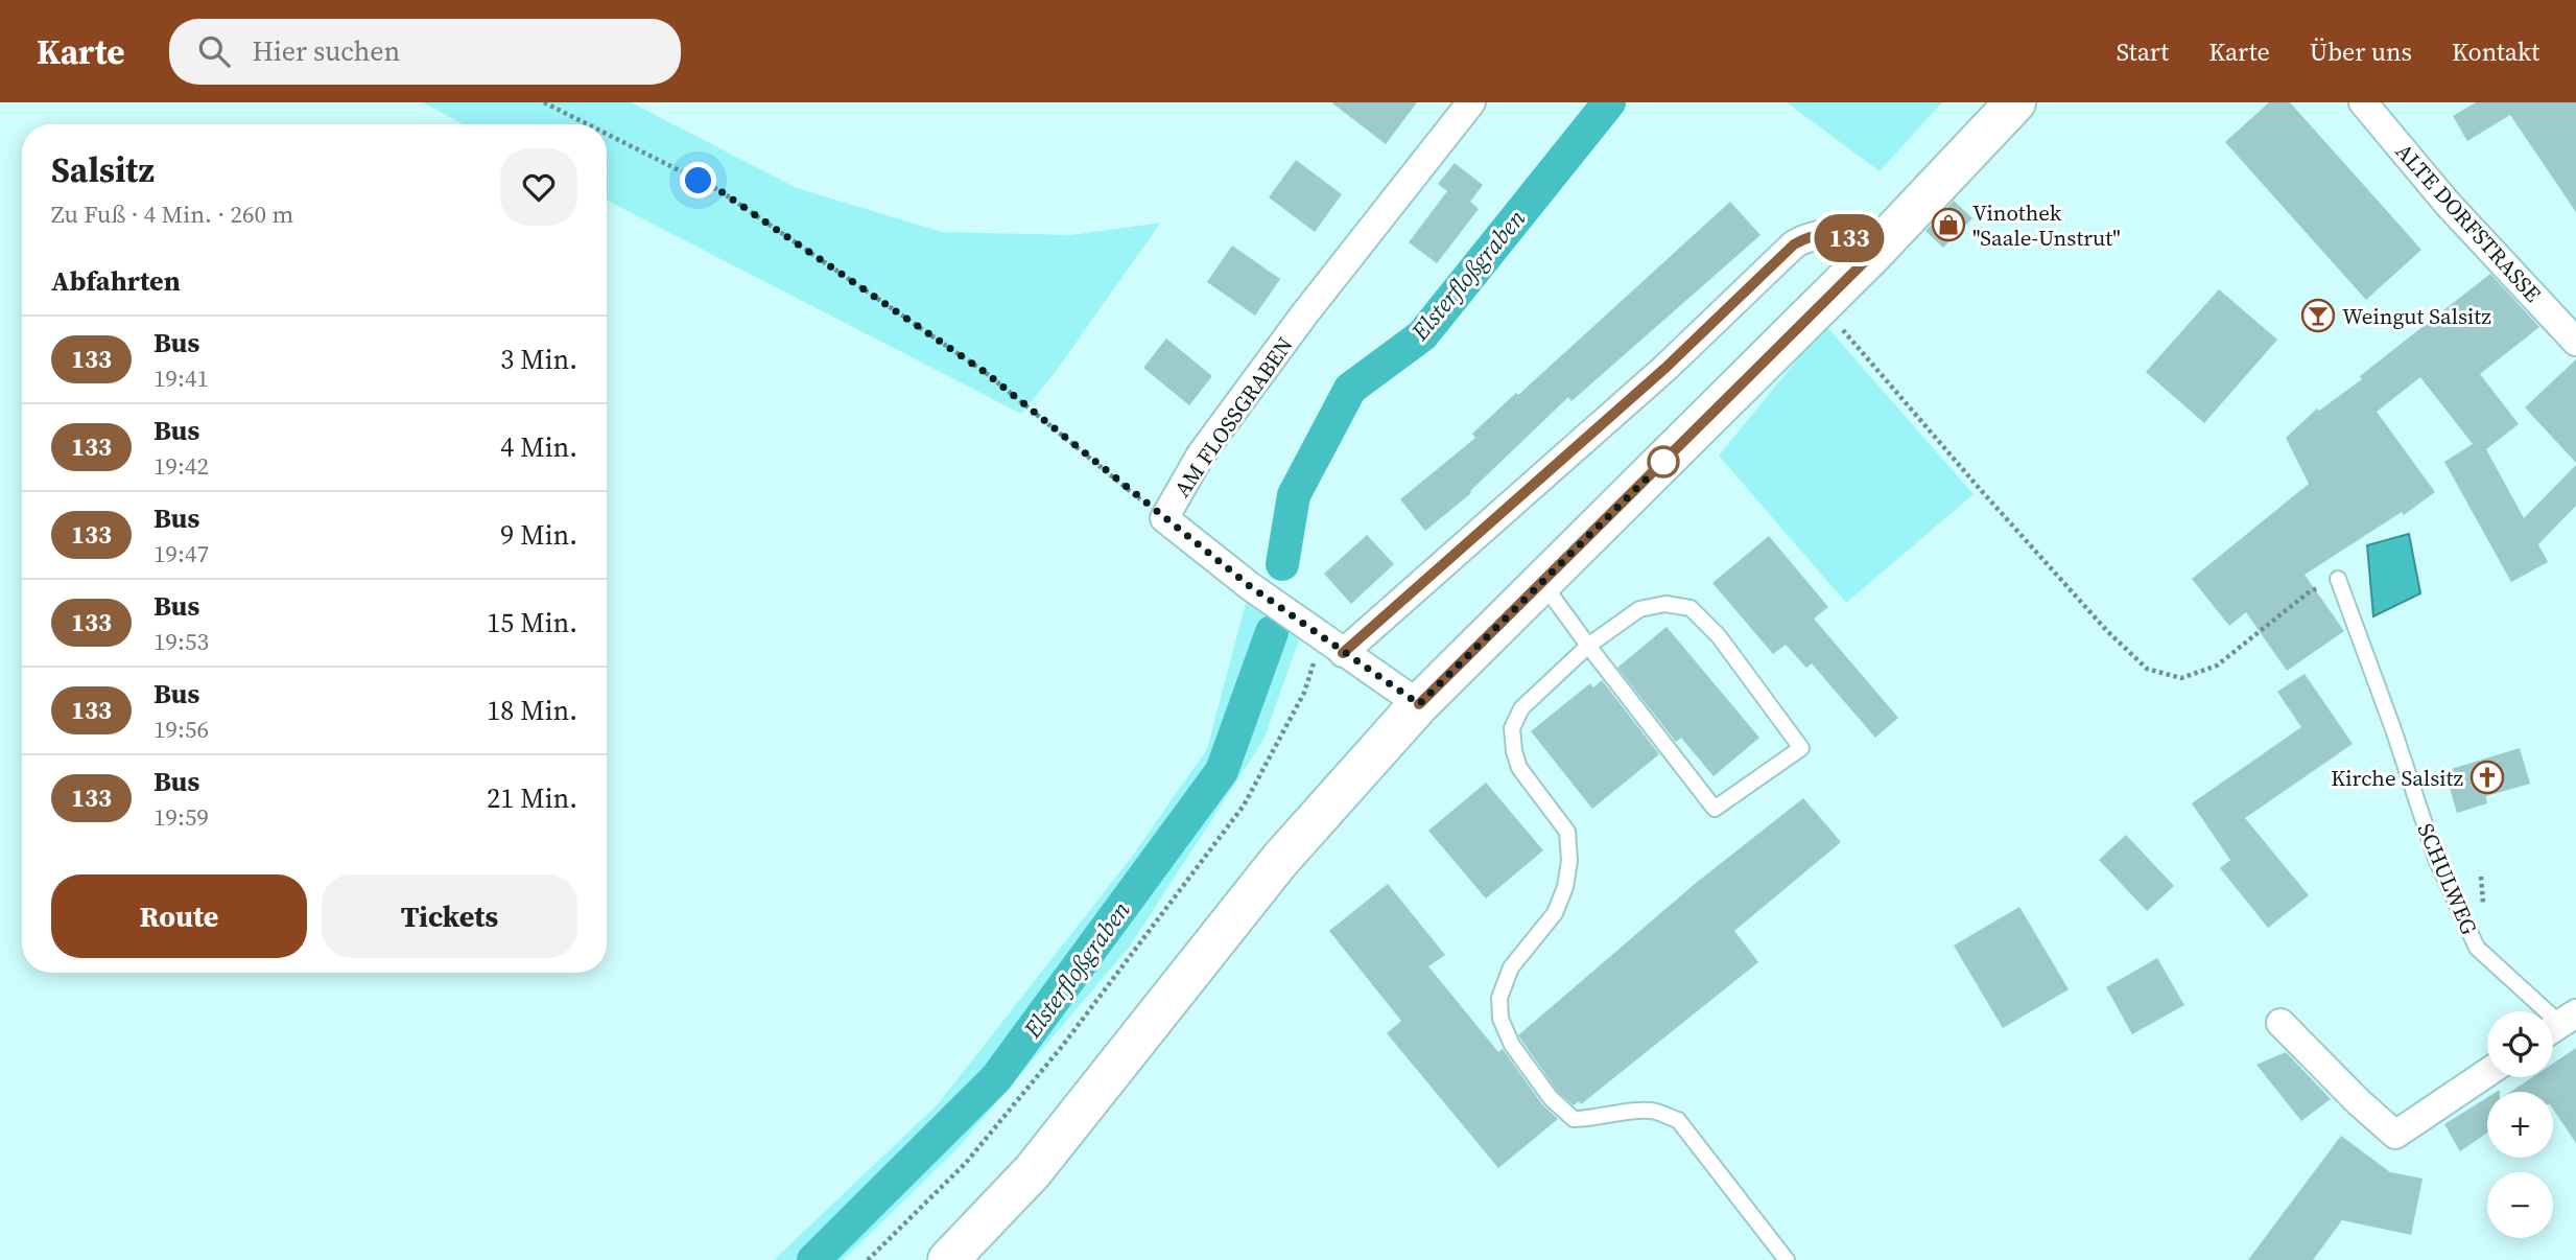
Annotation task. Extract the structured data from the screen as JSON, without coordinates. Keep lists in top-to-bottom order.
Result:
{
  "streets": {
    "street": ["ALTE DORFSTRASSE", "AM FLOSSGRABEN"],
    "lane": ["SCHULWEG"]
  },
  "water": ["Elsterfloßgraben"],
  "places": {
    "shop": ["Vinothek \"Saale-Unstrut\""],
    "bar": ["Weingut Salsitz"],
    "church": ["Kirche Salsitz"]
  },
  "lines": ["bus line 133"],
  "page": {
    "header": "Karte",
    "search": "Hier suchen",
    "nav": [
      "Start",
      "Karte",
      "Über uns",
      "Kontakt"
    ],
    "on_map": "133",
    "heading": [
      ["Salsitz", "Zu Fuß · 4 Min. · 260 m"],
      "Abfahrten"
    ],
    "list": [
      {
        "mark": "133",
        "name": "Bus",
        "note": "19:41",
        "value": "3 Min."
      },
      {
        "mark": "133",
        "name": "Bus",
        "note": "19:42",
        "value": "4 Min."
      },
      {
        "mark": "133",
        "name": "Bus",
        "note": "19:47",
        "value": "9 Min."
      },
      {
        "mark": "133",
        "name": "Bus",
        "note": "19:53",
        "value": "15 Min."
      },
      {
        "mark": "133",
        "name": "Bus",
        "note": "19:56",
        "value": "18 Min."
      },
      {
        "mark": "133",
        "name": "Bus",
        "note": "19:59",
        "value": "21 Min."
      }
    ],
    "buttons": ["Route", "Tickets"],
    "map_buttons": ["+", "−"]
  }
}
